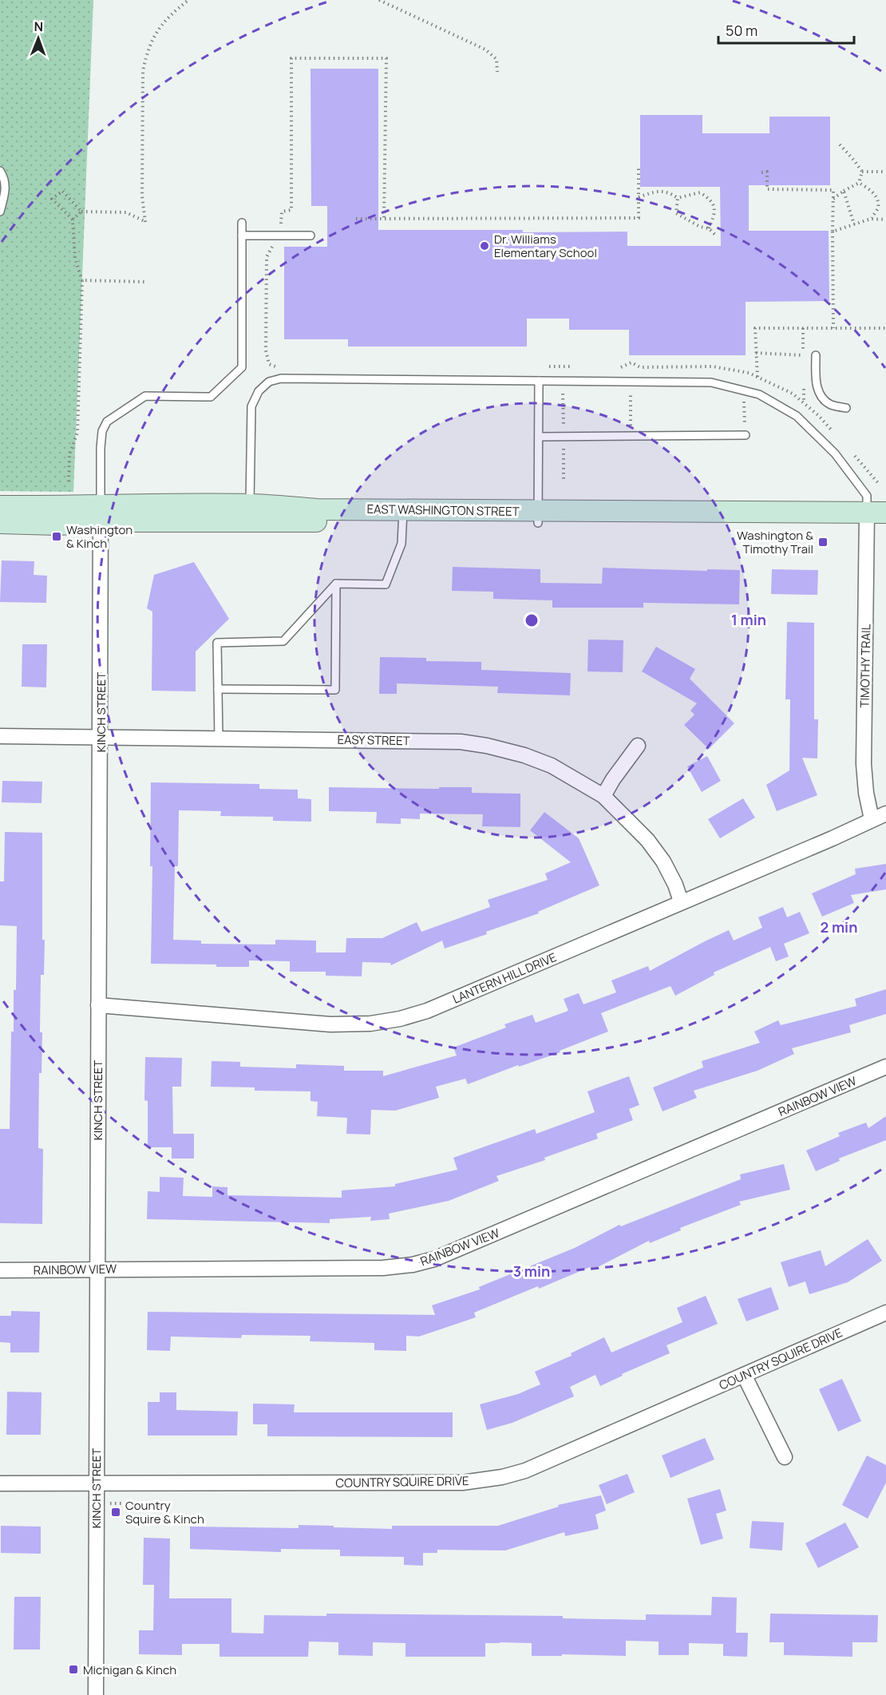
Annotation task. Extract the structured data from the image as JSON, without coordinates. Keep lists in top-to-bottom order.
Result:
{
  "streets": {
    "main road": ["EAST WASHINGTON STREET"],
    "street": [
      "TIMOTHY TRAIL",
      "KINCH STREET",
      "EASY STREET",
      "LANTERN HILL DRIVE",
      "RAINBOW VIEW",
      "COUNTRY SQUIRE DRIVE"
    ]
  },
  "crossings": [
    ["EAST WASHINGTON STREET", "TIMOTHY TRAIL"],
    ["EAST WASHINGTON STREET", "KINCH STREET"],
    ["TIMOTHY TRAIL", "LANTERN HILL DRIVE"],
    ["KINCH STREET", "EASY STREET"],
    ["KINCH STREET", "LANTERN HILL DRIVE"],
    ["KINCH STREET", "RAINBOW VIEW"],
    ["KINCH STREET", "COUNTRY SQUIRE DRIVE"],
    ["EASY STREET", "LANTERN HILL DRIVE"]
  ],
  "places": {
    "other": ["Dr. Williams Elementary School"],
    "transit": [
      "Washington & Kinch",
      "Washington & Timothy Trail",
      "Country Squire & Kinch",
      "Michigan & Kinch"
    ]
  },
  "scale_bar": "50 m",
  "north": "top",
  "rings": ["1 min", "2 min", "3 min"]
}
